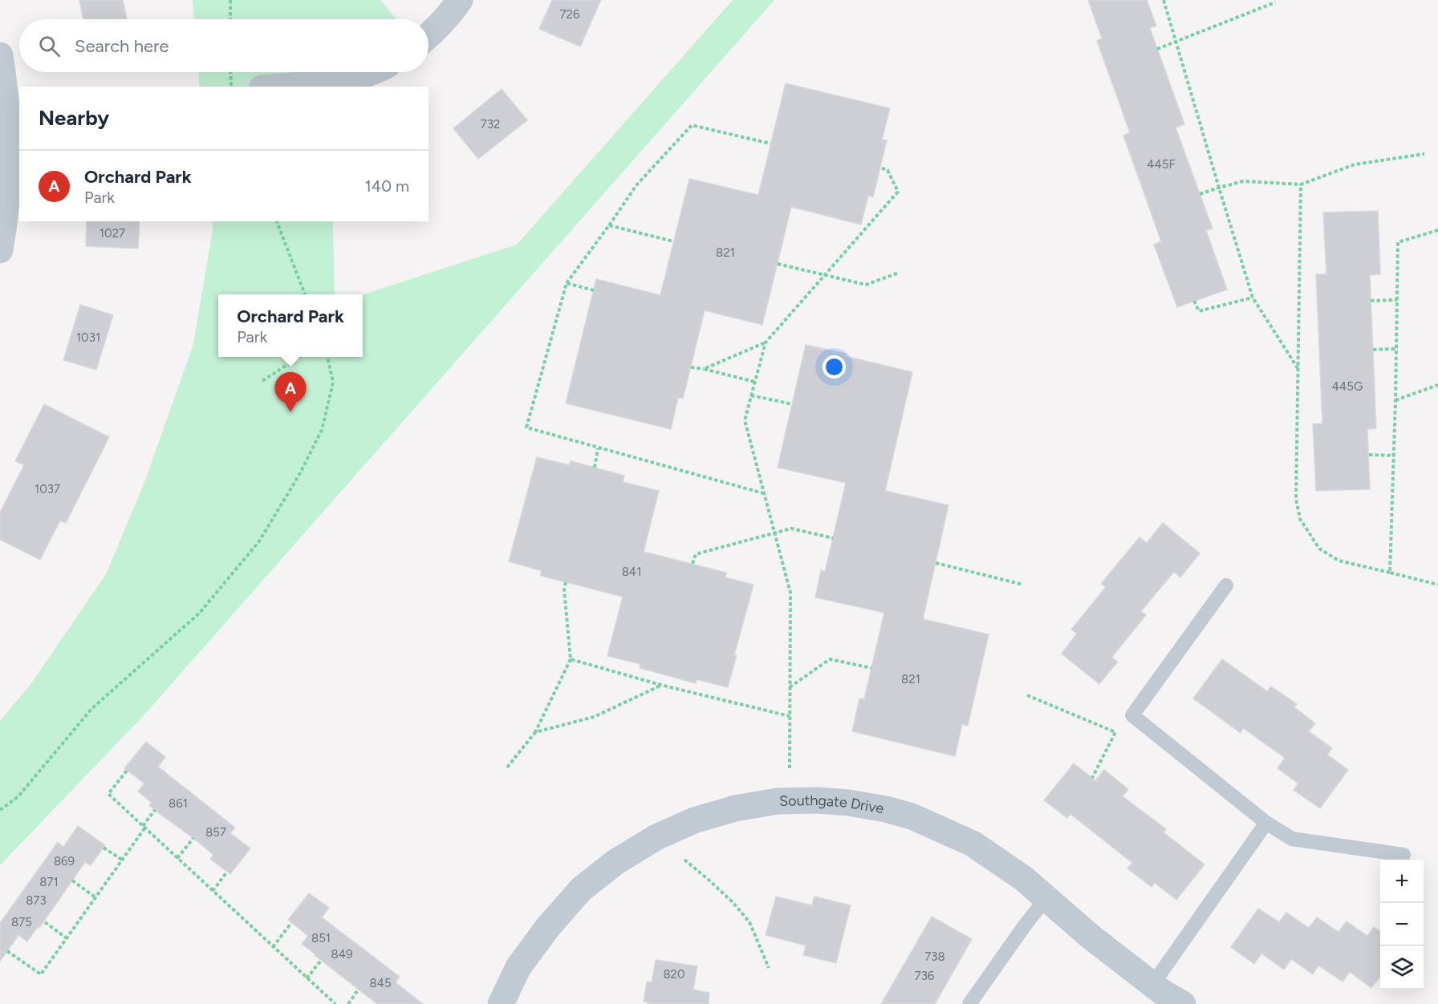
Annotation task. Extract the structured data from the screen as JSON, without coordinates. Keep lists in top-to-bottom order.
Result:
{
  "streets": {
    "street": ["Southgate Drive"]
  },
  "house_numbers": [
    "726",
    "732",
    "445F",
    "1027",
    "821",
    "1031",
    "445G",
    "1037",
    "841",
    "821",
    "861",
    "857",
    "869",
    "871",
    "873",
    "875",
    "851",
    "849",
    "738",
    "820",
    "736",
    "845"
  ],
  "page": {
    "search": "Search here",
    "heading": "Nearby",
    "list": [
      {
        "mark": "A",
        "name": "Orchard Park",
        "note": "Park",
        "value": "140 m"
      }
    ],
    "popup": ["Orchard Park", "Park"],
    "pins": "A",
    "map_buttons": ["+", "−"]
  }
}
